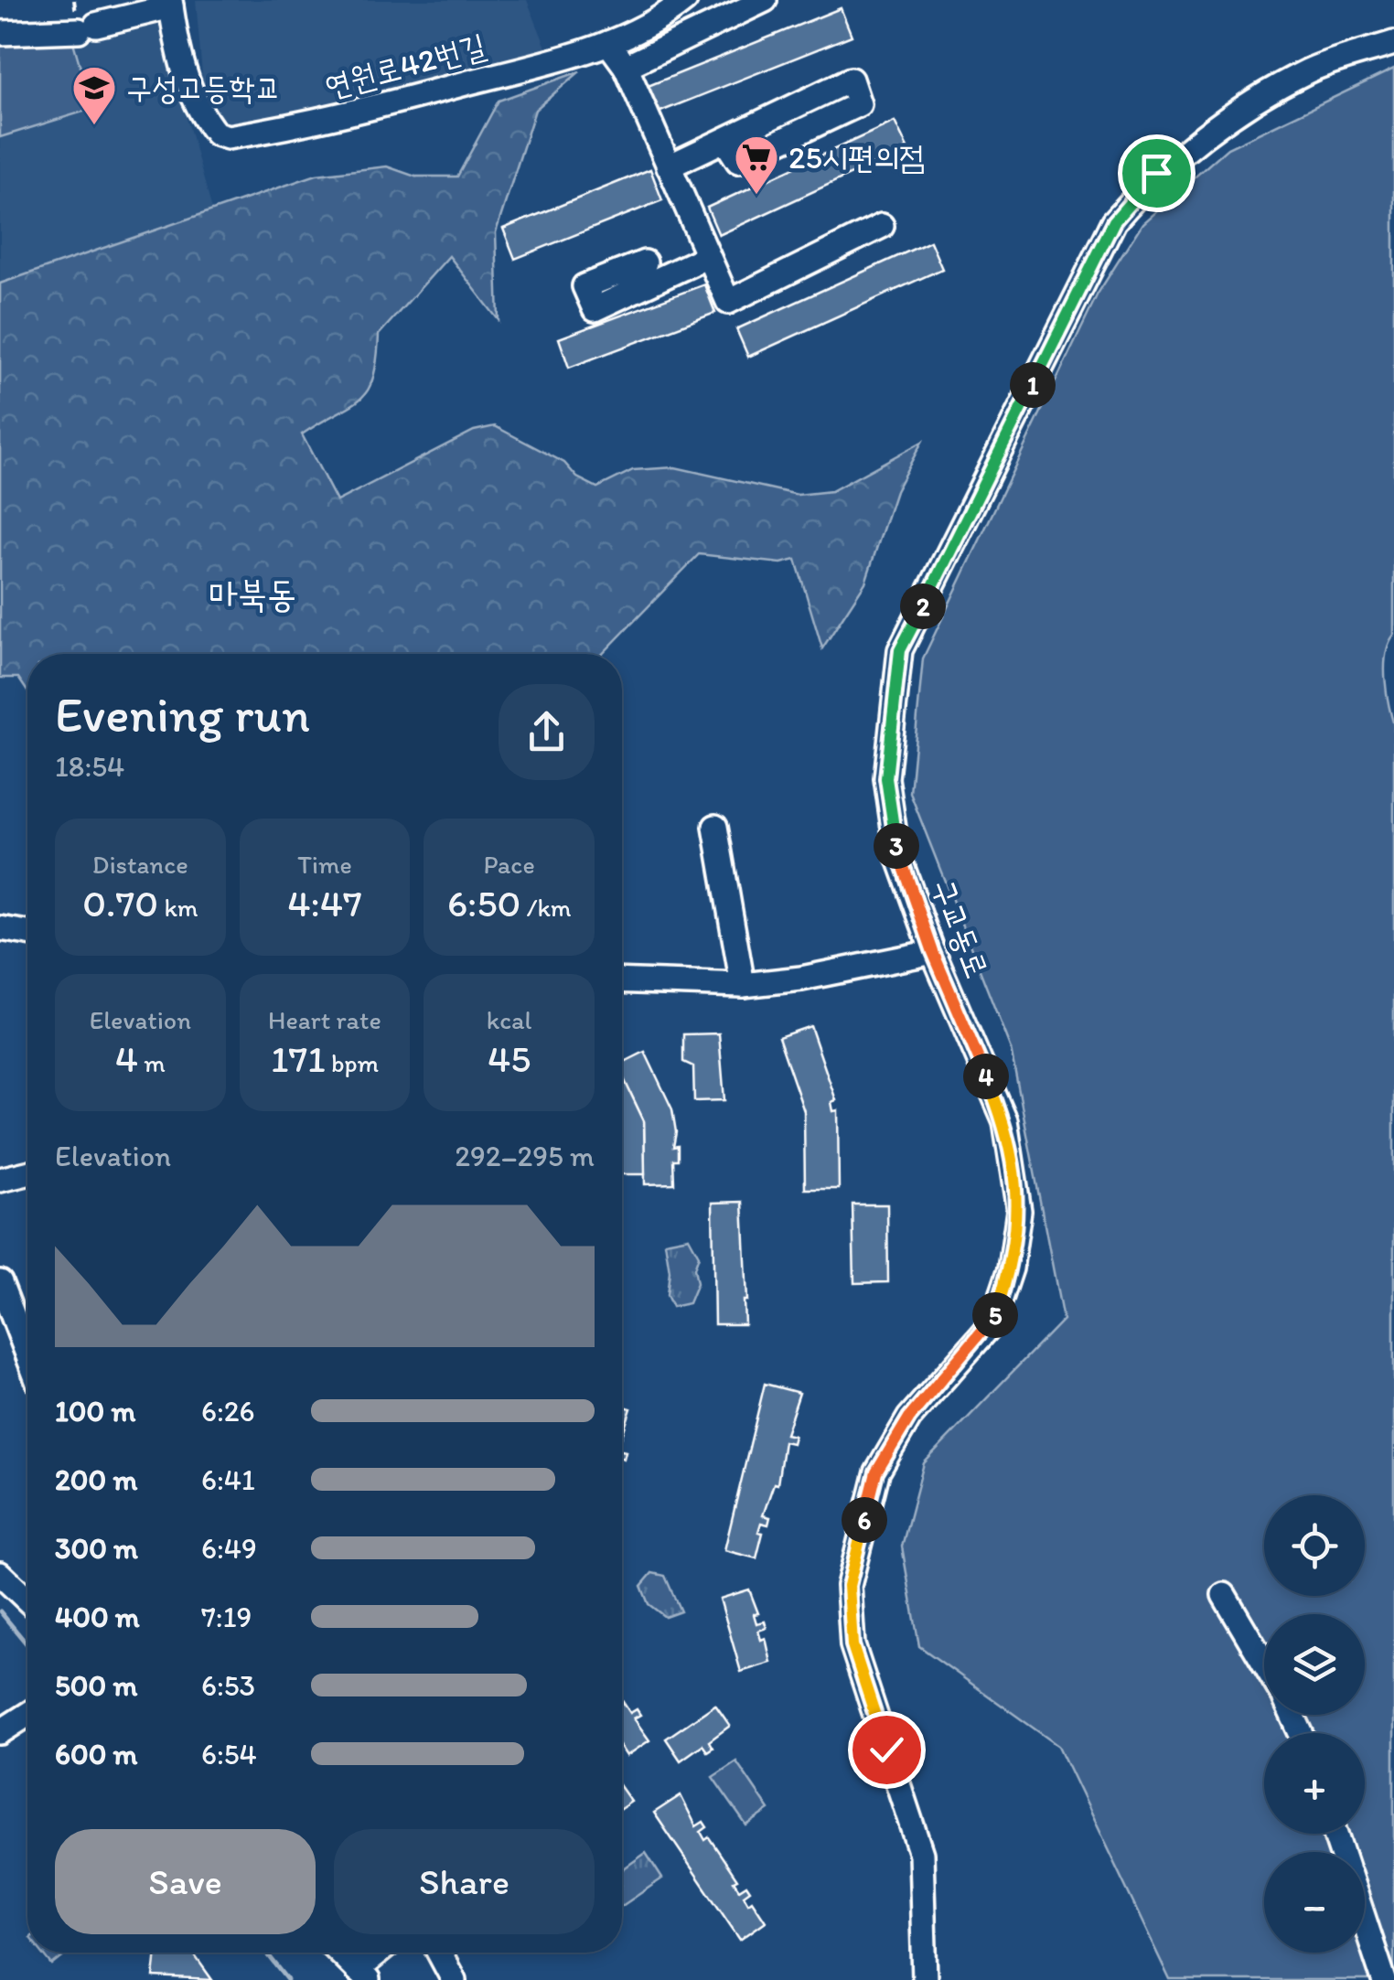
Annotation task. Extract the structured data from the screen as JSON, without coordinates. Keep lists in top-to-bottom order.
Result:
{
  "streets": {
    "street": ["연원로42번길", "구교동로"]
  },
  "districts": ["마북동"],
  "places": {
    "school or university": ["구성고등학교"],
    "supermarket": ["25시편의점"]
  },
  "page": {
    "pins": [
      "1",
      "2",
      "3",
      "4",
      "5",
      "6"
    ],
    "heading": ["Evening run", "18:54"],
    "stats": [
      ["Distance", "0.70 km"],
      ["Time", "4:47"],
      ["Pace", "6:50 /km"],
      ["Elevation", "4 m"],
      ["Heart rate", "171 bpm"],
      ["kcal", "45"]
    ],
    "chart": ["Elevation", "292–295 m"],
    "list": [
      {
        "name": "100 m",
        "note": "6:26"
      },
      {
        "name": "200 m",
        "note": "6:41"
      },
      {
        "name": "300 m",
        "note": "6:49"
      },
      {
        "name": "400 m",
        "note": "7:19"
      },
      {
        "name": "500 m",
        "note": "6:53"
      },
      {
        "name": "600 m",
        "note": "6:54"
      }
    ],
    "map_buttons": ["+", "−"],
    "buttons": ["Save", "Share"]
  }
}
